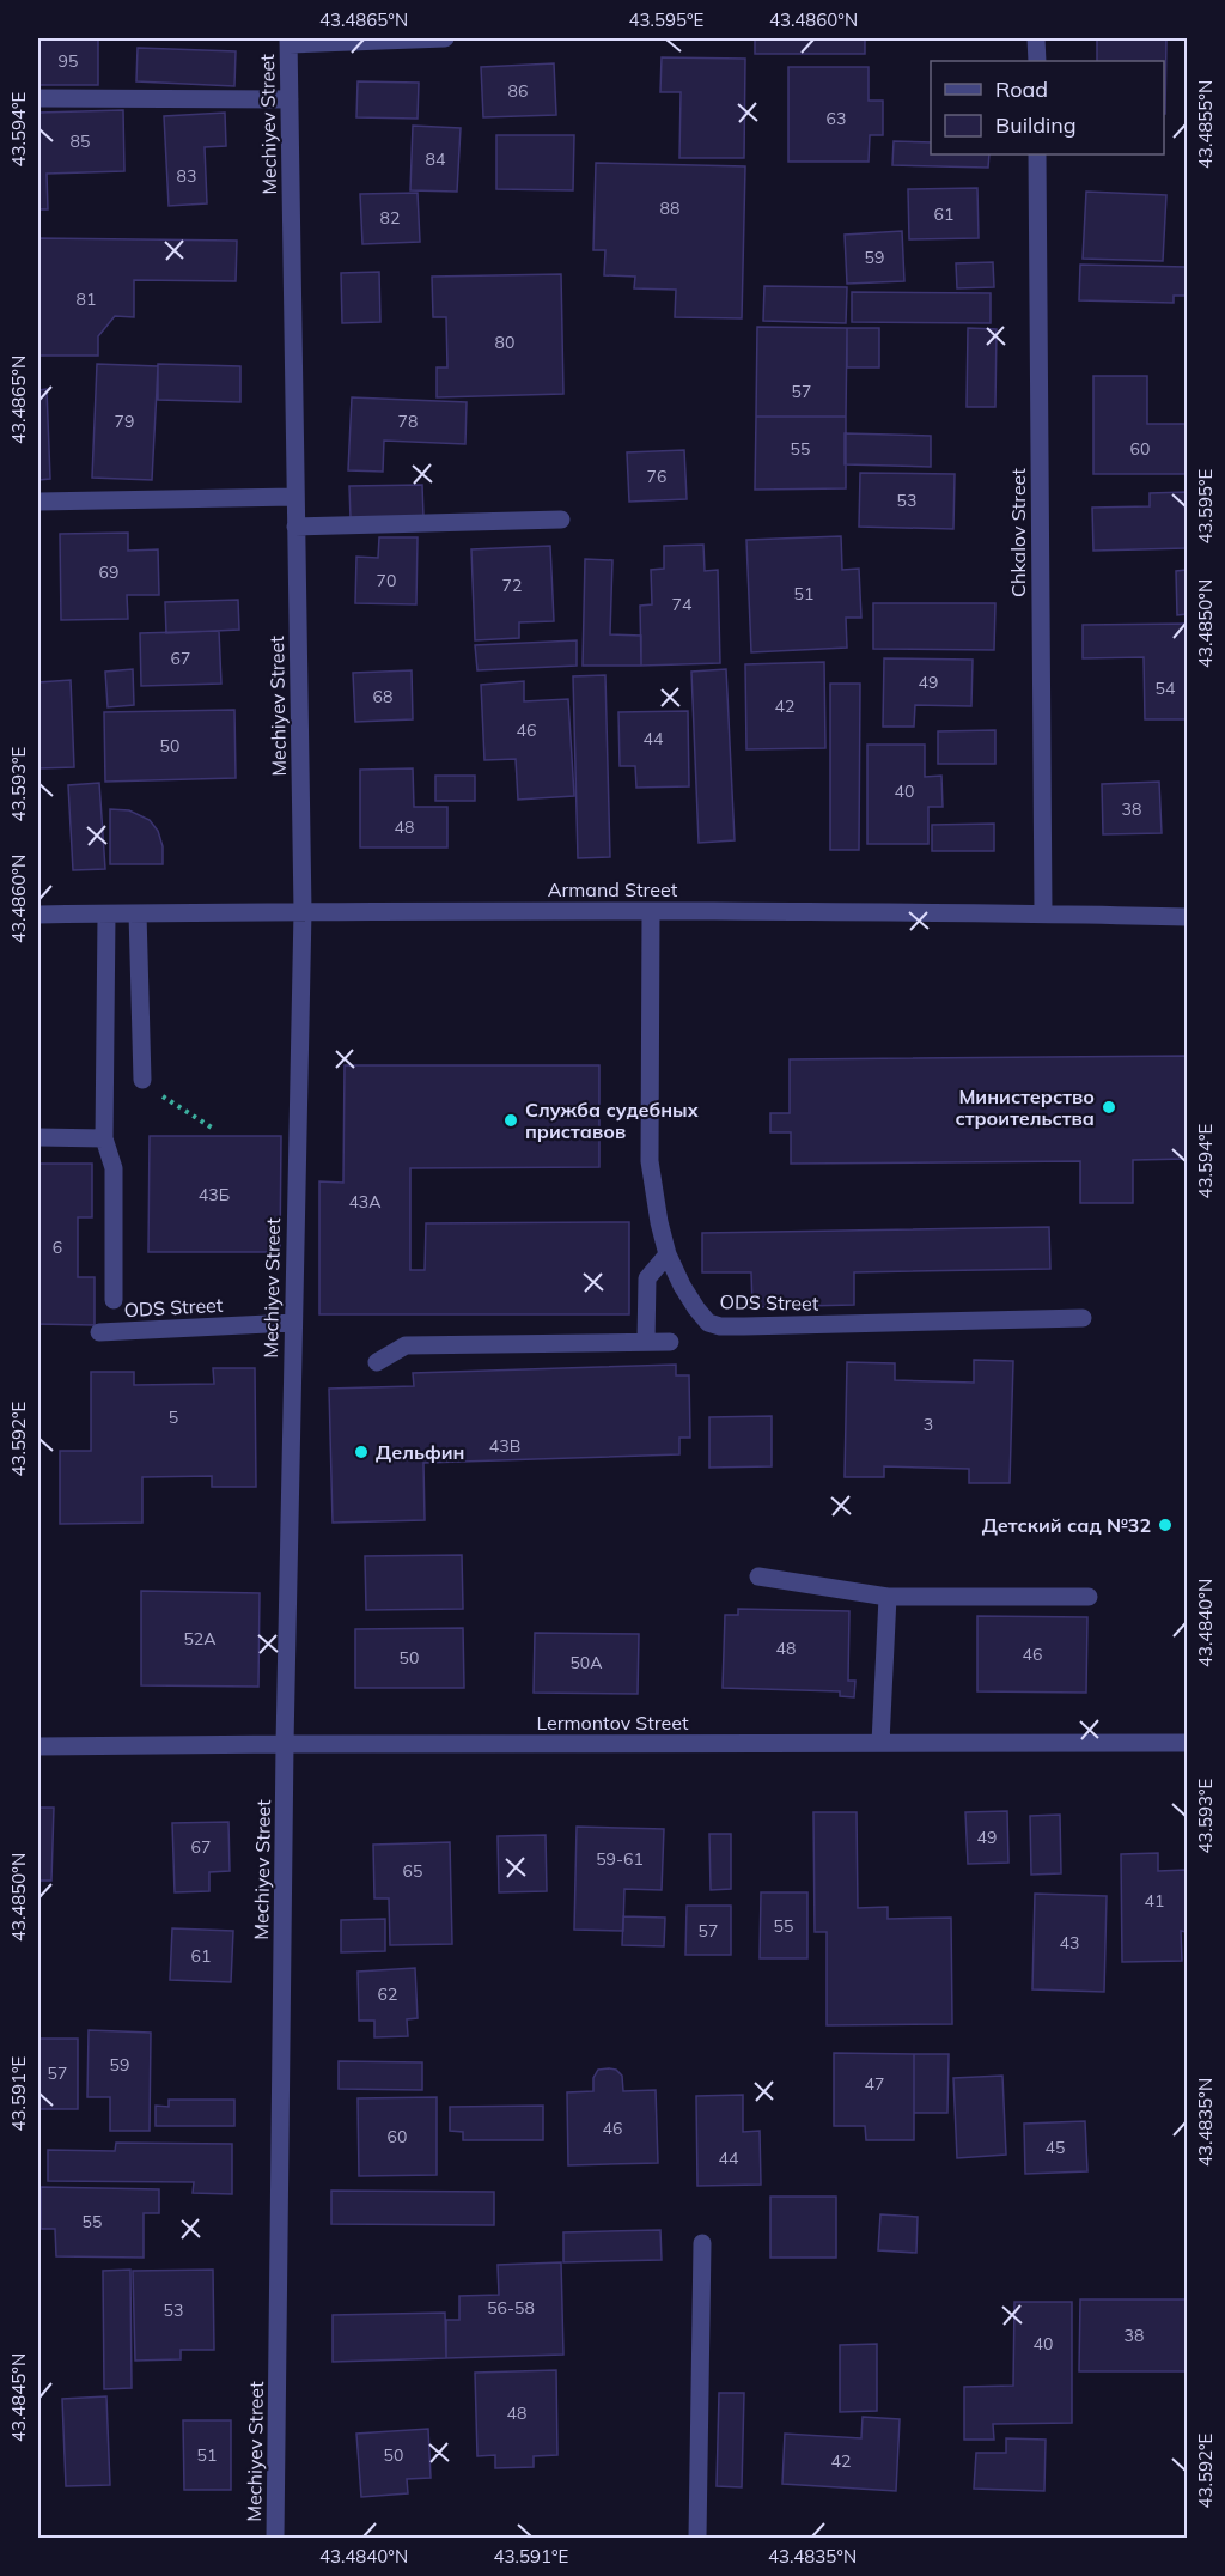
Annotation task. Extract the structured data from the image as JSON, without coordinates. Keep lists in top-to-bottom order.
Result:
{
  "streets": {
    "street": [
      "Mechiyev Street",
      "Chkalov Street",
      "Armand Street",
      "ODS Street",
      "Lermontov Street"
    ]
  },
  "crossings": [
    ["Mechiyev Street", "Armand Street"],
    ["Mechiyev Street", "ODS Street"],
    ["Mechiyev Street", "Lermontov Street"],
    ["Chkalov Street", "Armand Street"],
    ["Armand Street", "ODS Street"]
  ],
  "places": [
    "Министерство строительства",
    "Служба судебных приставов",
    "Дельфин",
    "Детский сад №32"
  ],
  "house_numbers": [
    "95",
    "86",
    "63",
    "85",
    "84",
    "83",
    "88",
    "61",
    "82",
    "59",
    "81",
    "80",
    "57",
    "79",
    "78",
    "55",
    "60",
    "76",
    "53",
    "69",
    "70",
    "72",
    "51",
    "74",
    "67",
    "49",
    "54",
    "68",
    "42",
    "46",
    "44",
    "50",
    "40",
    "38",
    "48",
    "43Б",
    "43А",
    "6",
    "5",
    "3",
    "43В",
    "52А",
    "48",
    "46",
    "50",
    "50А",
    "49",
    "67",
    "59-61",
    "65",
    "41",
    "55",
    "57",
    "43",
    "61",
    "62",
    "59",
    "57",
    "47",
    "46",
    "60",
    "45",
    "44",
    "55",
    "56-58",
    "53",
    "38",
    "40",
    "48",
    "51",
    "50",
    "42"
  ],
  "legend": ["Road", "Building"],
  "coordinates": [
    "43.4865°N",
    "43.595°E",
    "43.4860°N",
    "43.4855°N",
    "43.594°E",
    "43.4850°N",
    "43.593°E",
    "43.592°E",
    "43.4840°N",
    "43.591°E",
    "43.4835°N",
    "43.4845°N"
  ]
}
